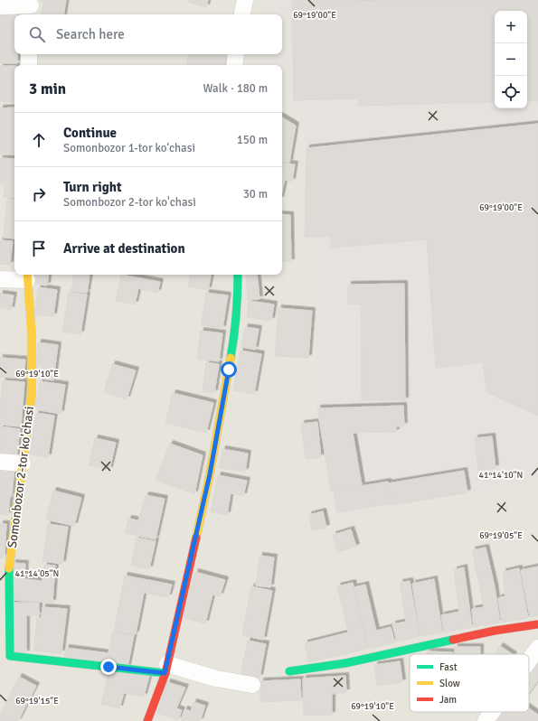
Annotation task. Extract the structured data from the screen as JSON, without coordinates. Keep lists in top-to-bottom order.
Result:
{
  "streets": {
    "street": ["Somonbozor 2-tor ko'chasi"]
  },
  "legend": ["Fast", "Slow", "Jam"],
  "page": {
    "map_buttons": ["+", "−"],
    "search": "Search here",
    "heading": ["3 min", "Walk · 180 m"],
    "list": [
      ["Continue", "Somonbozor 1-tor koʻchasi", "150 m"],
      ["Turn right", "Somonbozor 2-tor ko'chasi", "30 m"],
      "Arrive at destination"
    ]
  },
  "coordinates": [
    "69°19'00\"E",
    "69°19'10\"E",
    "41°14'10\"N",
    "69°19'05\"E",
    "41°14'05\"N",
    "69°19'15\"E"
  ]
}
